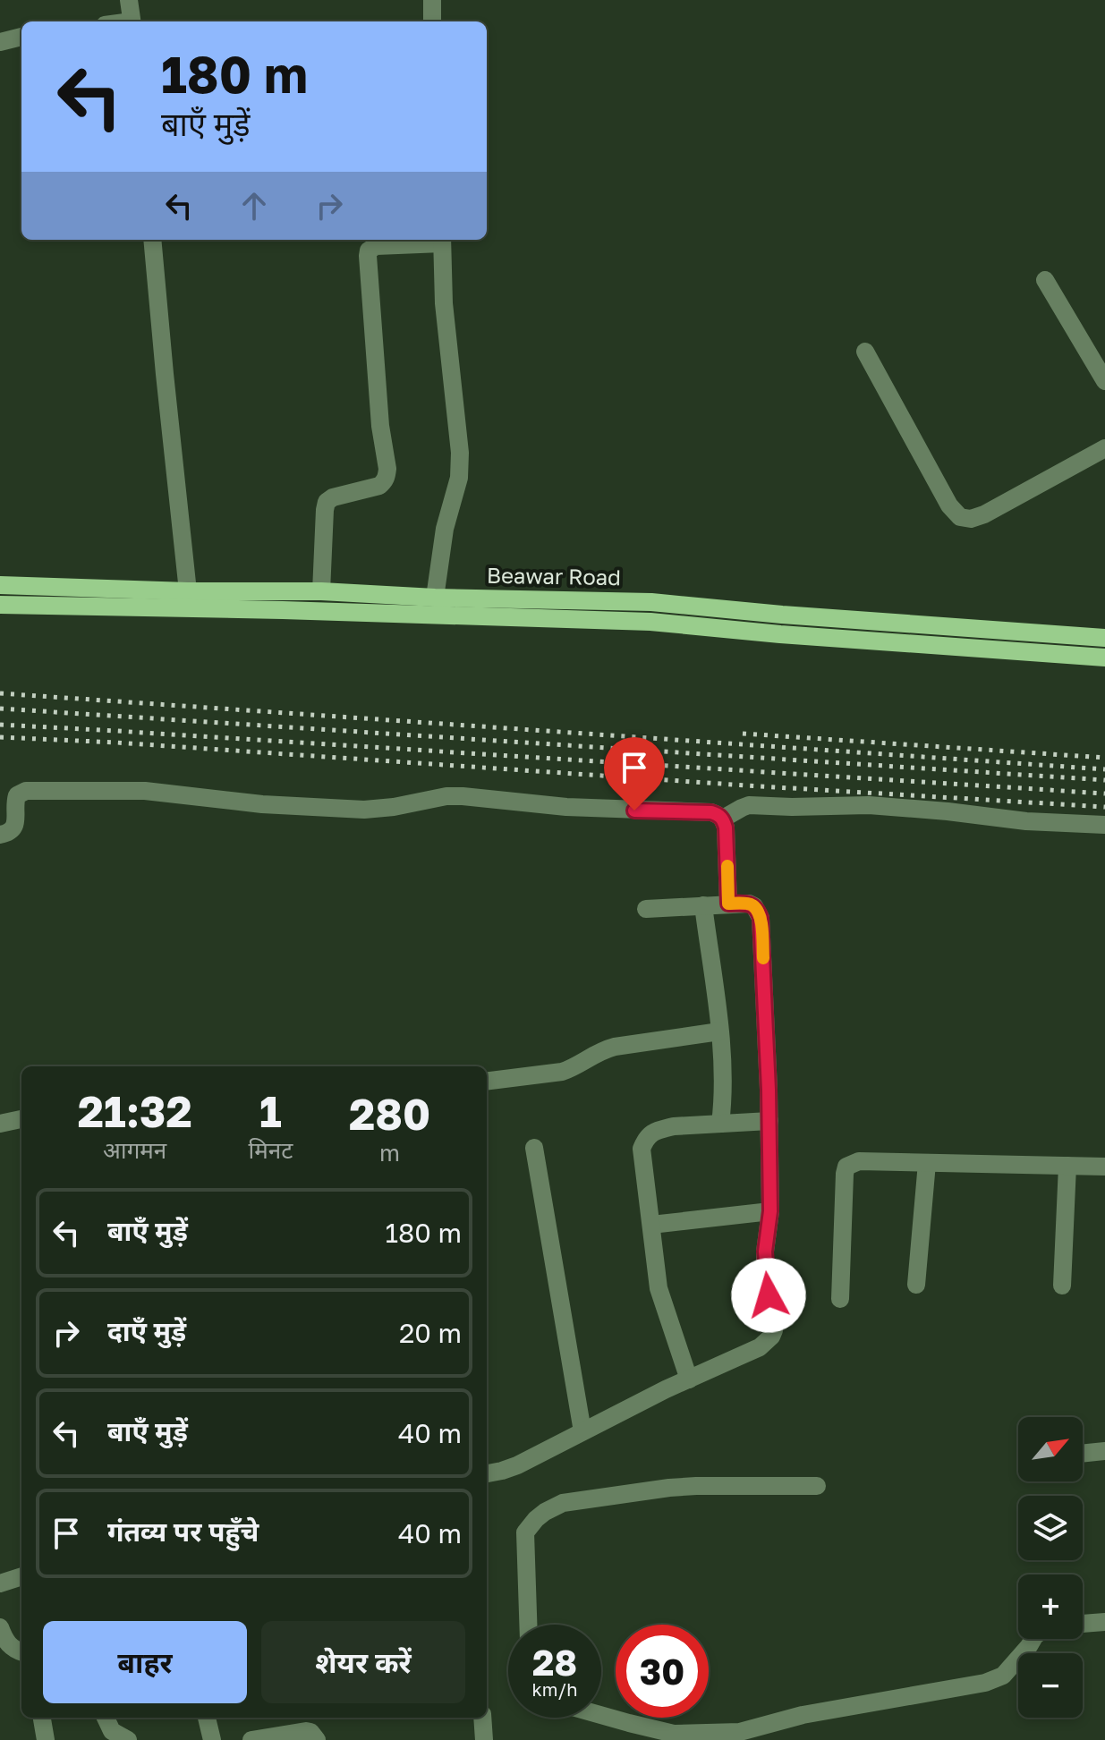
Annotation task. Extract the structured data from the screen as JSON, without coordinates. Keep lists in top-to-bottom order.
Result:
{
  "streets": {
    "main road": ["Beawar Road"]
  },
  "north": "top right",
  "page": {
    "turn": ["180 m", "बाएँ मुड़ें"],
    "eta": [
      "21:32",
      "आगमन",
      "1",
      "मिनट",
      "280",
      "m"
    ],
    "list": [
      {
        "name": "बाएँ मुड़ें",
        "value": "180 m"
      },
      {
        "name": "दाएँ मुड़ें",
        "value": "20 m"
      },
      {
        "name": "बाएँ मुड़ें",
        "value": "40 m"
      },
      {
        "name": "गंतव्य पर पहुँचे",
        "value": "40 m"
      }
    ],
    "map_buttons": ["+", "−"],
    "buttons": ["बाहर", "शेयर करें"],
    "speed": "28 km/h",
    "limit": "30"
  }
}
